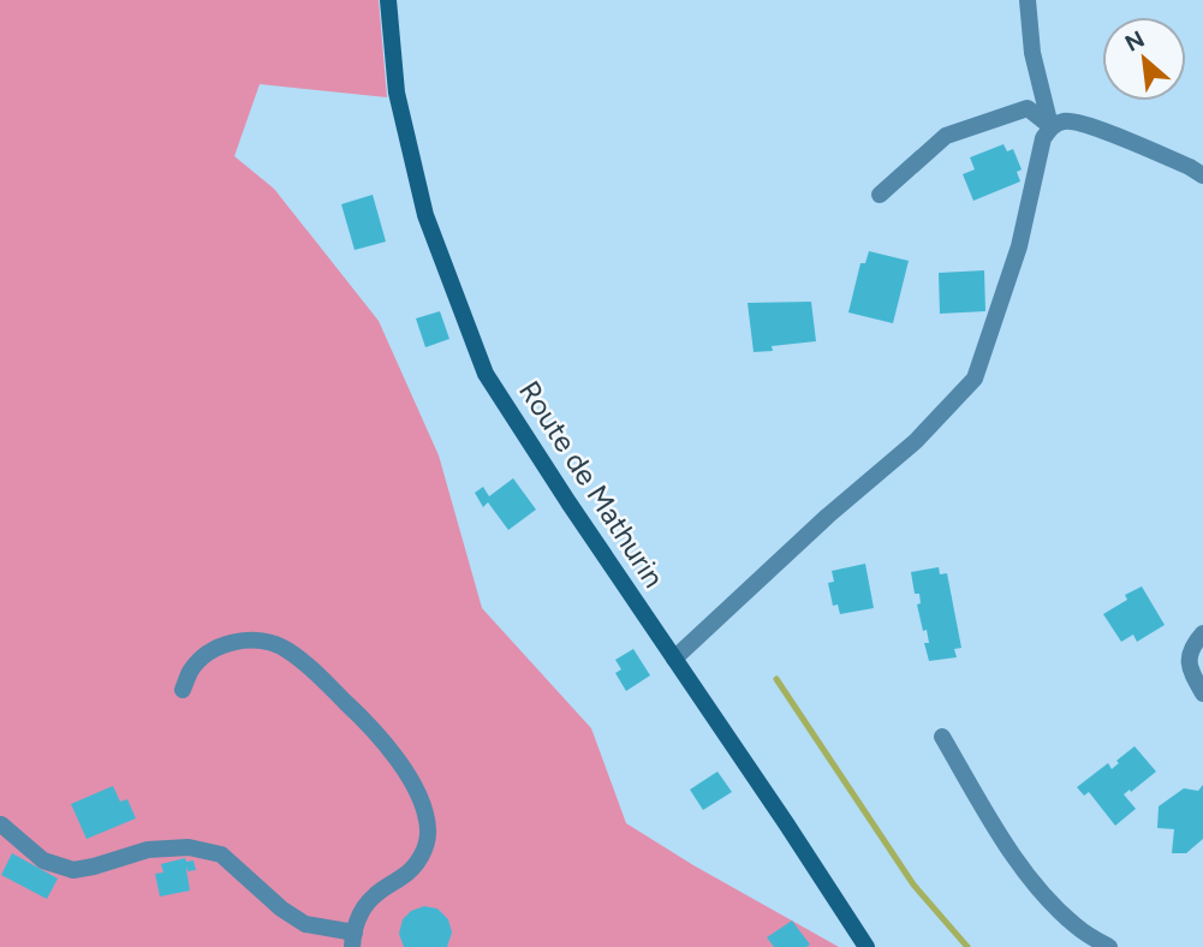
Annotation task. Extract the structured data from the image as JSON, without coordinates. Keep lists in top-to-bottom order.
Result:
{
  "streets": {
    "street": ["Route de Mathurin"]
  },
  "north": "top left"
}
